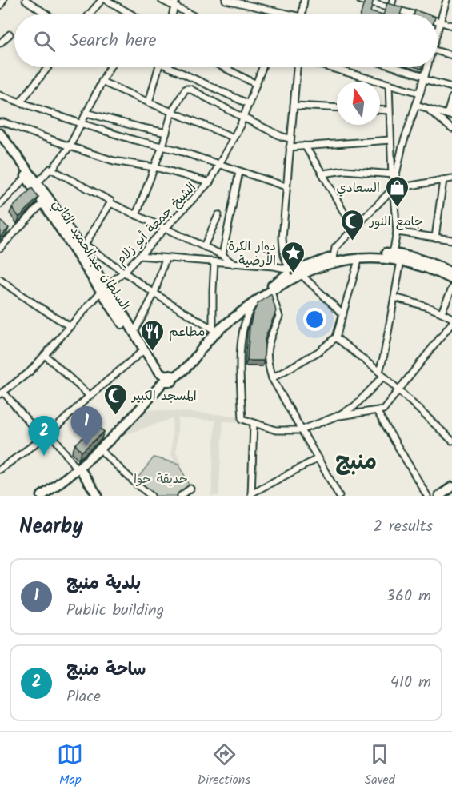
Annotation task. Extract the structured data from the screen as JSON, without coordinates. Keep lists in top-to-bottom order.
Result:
{
  "streets": {
    "main road": ["السلطان عبدالحميد الثاني"],
    "street": ["الشيخ جمعة أبو زلام"]
  },
  "crossings": [
    ["الشيخ جمعة أبو زلام", "السلطان عبدالحميد الثاني"]
  ],
  "districts": ["منبج"],
  "parks": ["حديقة حوا"],
  "places": {
    "shop": ["السعادي"],
    "mosque": ["جامع النور", "المسجد الكبير"],
    "place": ["دوار الكرة الأرضية"],
    "restaurant": ["مطاعم"]
  },
  "north": "top",
  "page": {
    "search": "Search here",
    "pins": ["1", "2"],
    "heading": ["Nearby", "2 results"],
    "list": [
      {
        "mark": "1",
        "name": "بلدية منبج",
        "note": "Public building",
        "value": "360 m"
      },
      {
        "mark": "2",
        "name": "ساحة منبج",
        "note": "Place",
        "value": "410 m"
      }
    ],
    "nav": ["Map", "Directions", "Saved"]
  }
}
